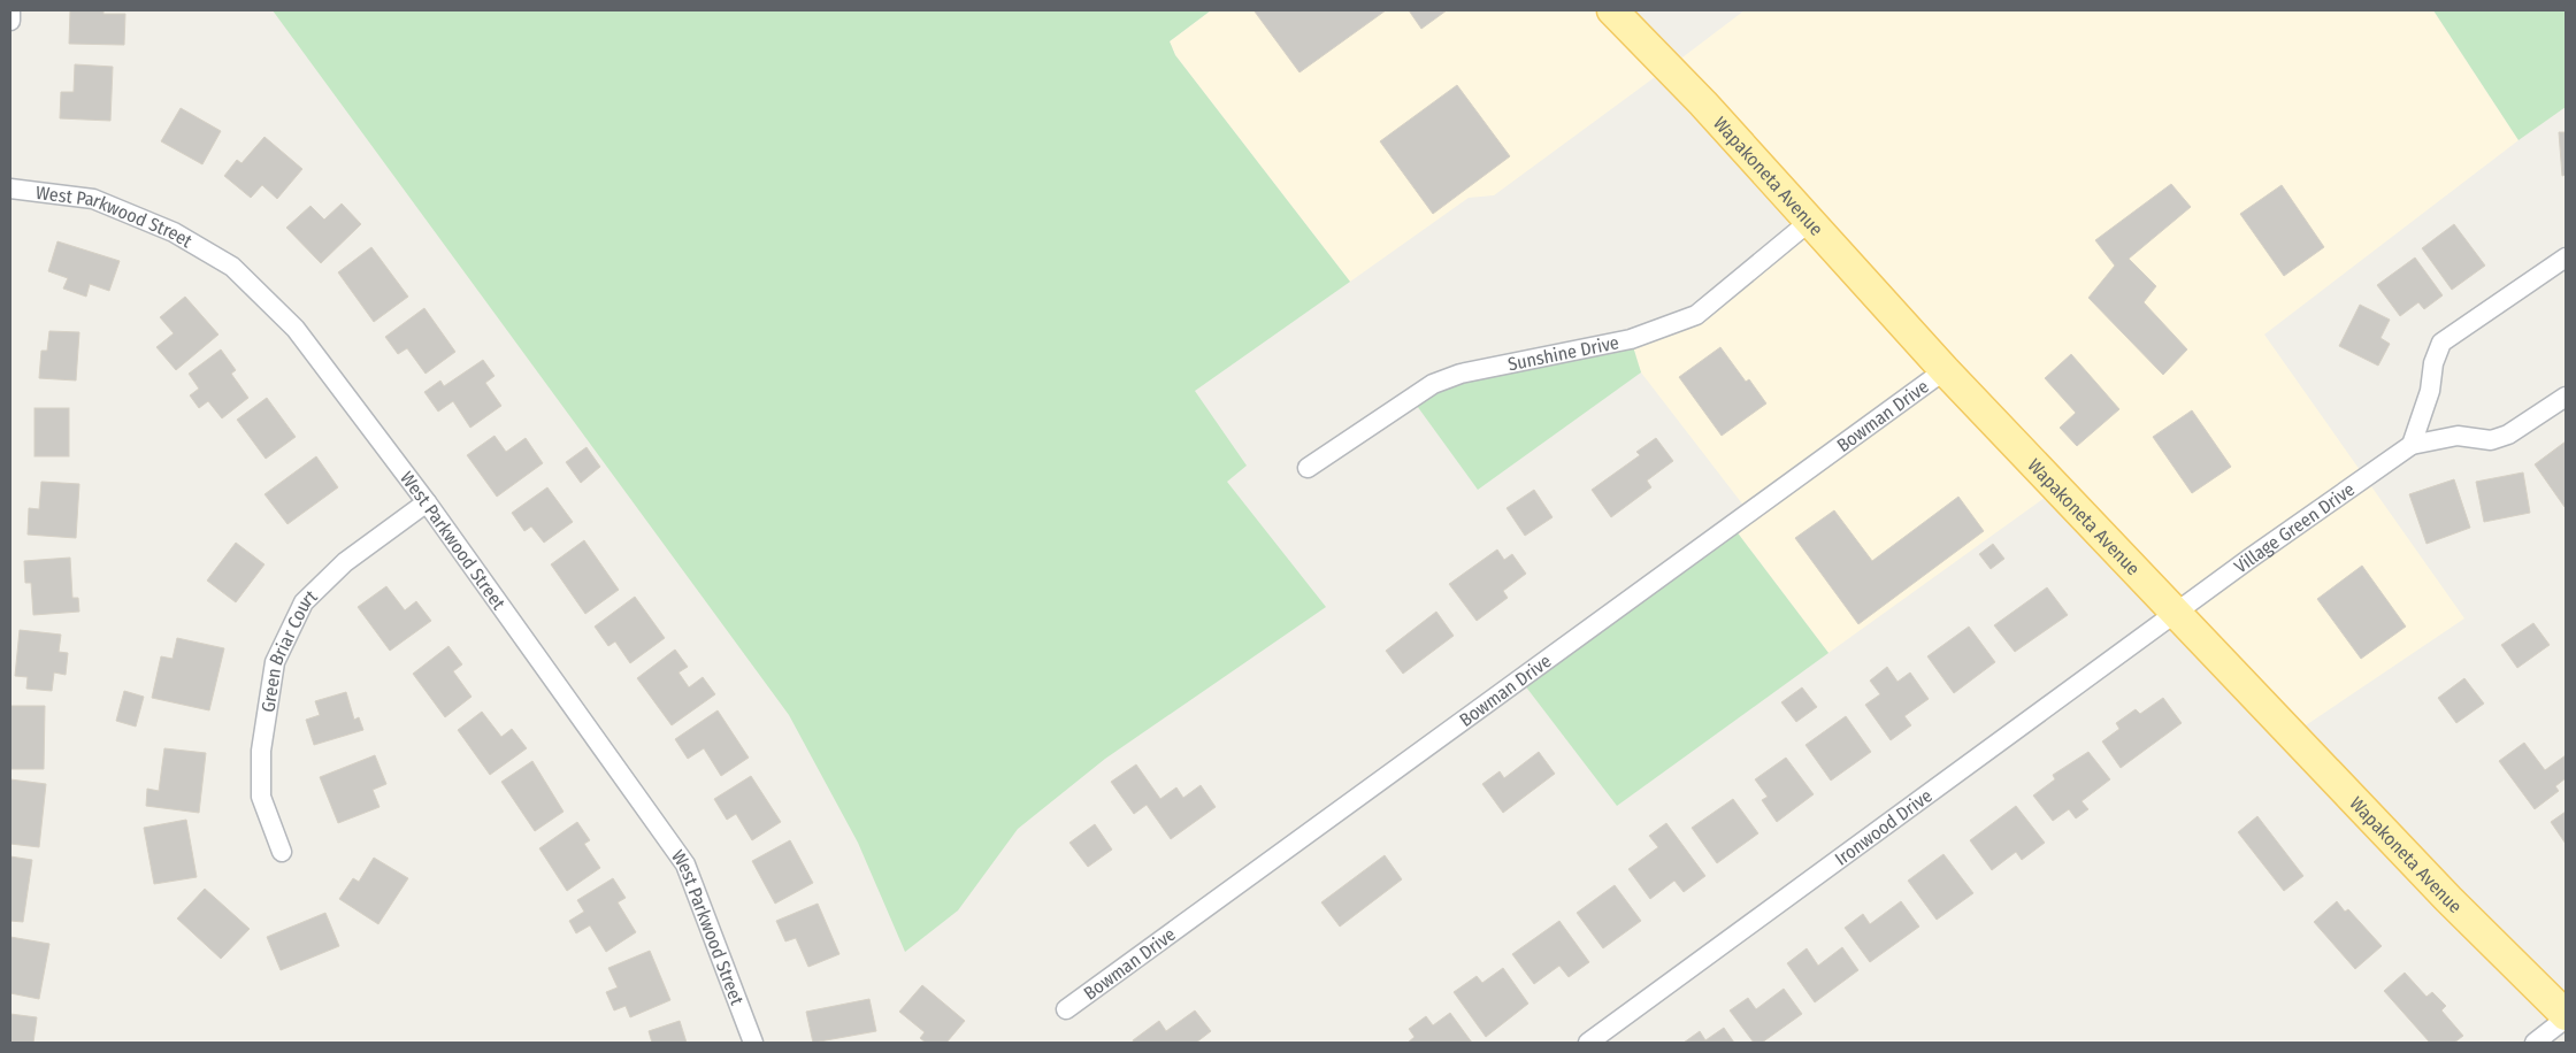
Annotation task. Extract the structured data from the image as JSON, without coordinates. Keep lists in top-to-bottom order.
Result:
{
  "streets": {
    "main road": ["Wapakoneta Avenue"],
    "street": [
      "West Parkwood Street",
      "Sunshine Drive",
      "Bowman Drive",
      "Village Green Drive",
      "Green Briar Court",
      "Ironwood Drive"
    ]
  },
  "crossings": [
    ["Wapakoneta Avenue", "Sunshine Drive"],
    ["Wapakoneta Avenue", "Bowman Drive"],
    ["Wapakoneta Avenue", "Village Green Drive"],
    ["Wapakoneta Avenue", "Ironwood Drive"],
    ["West Parkwood Street", "Green Briar Court"],
    ["Village Green Drive", "Ironwood Drive"]
  ]
}
